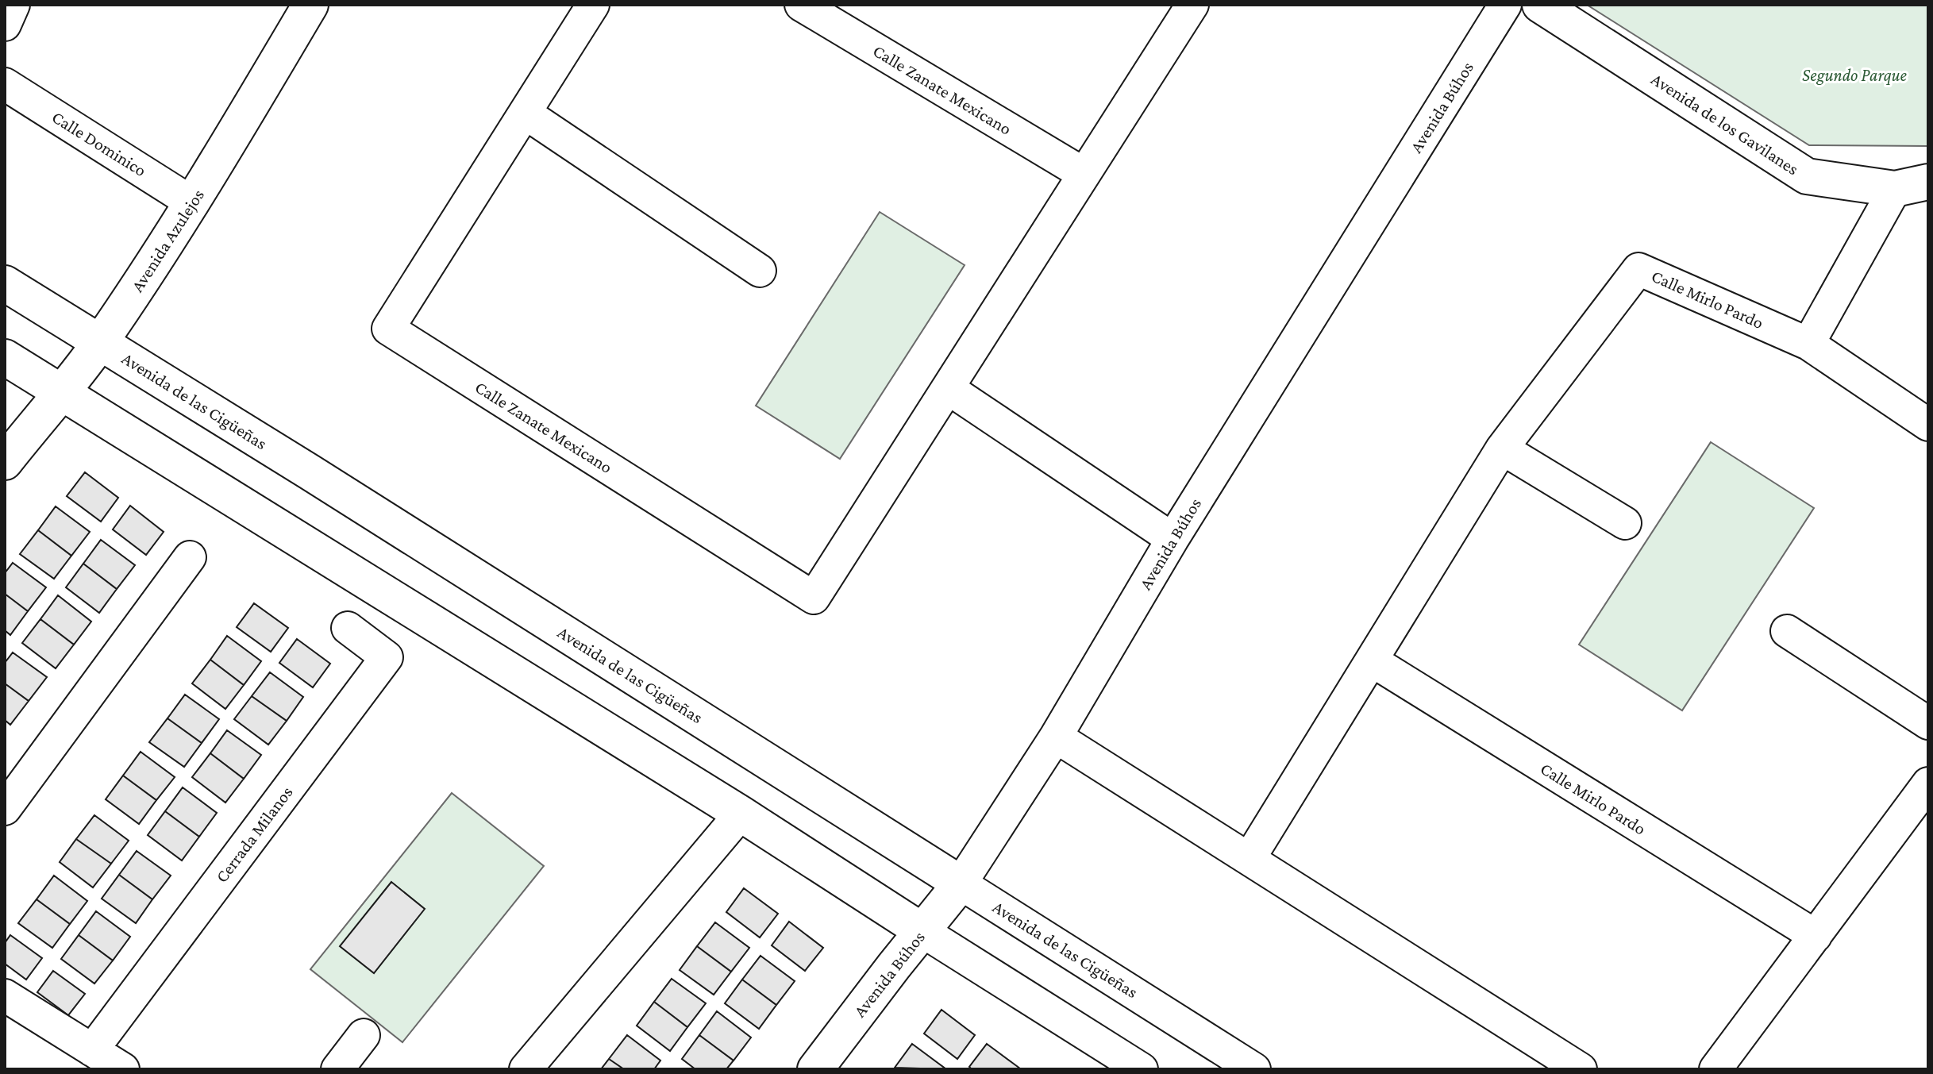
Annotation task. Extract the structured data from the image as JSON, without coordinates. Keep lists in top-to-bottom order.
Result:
{
  "streets": {
    "street": [
      "Calle Zanate Mexicano",
      "Avenida Búhos",
      "Avenida de los Gavilanes",
      "Calle Dominico",
      "Avenida Azulejos",
      "Calle Mirlo Pardo",
      "Avenida de las Cigüeñas",
      "Cerrada Milanos"
    ]
  },
  "crossings": [
    ["Avenida Búhos", "Avenida de las Cigüeñas"],
    ["Calle Dominico", "Avenida Azulejos"],
    ["Avenida Azulejos", "Avenida de las Cigüeñas"]
  ],
  "parks": ["Segundo Parque"]
}
